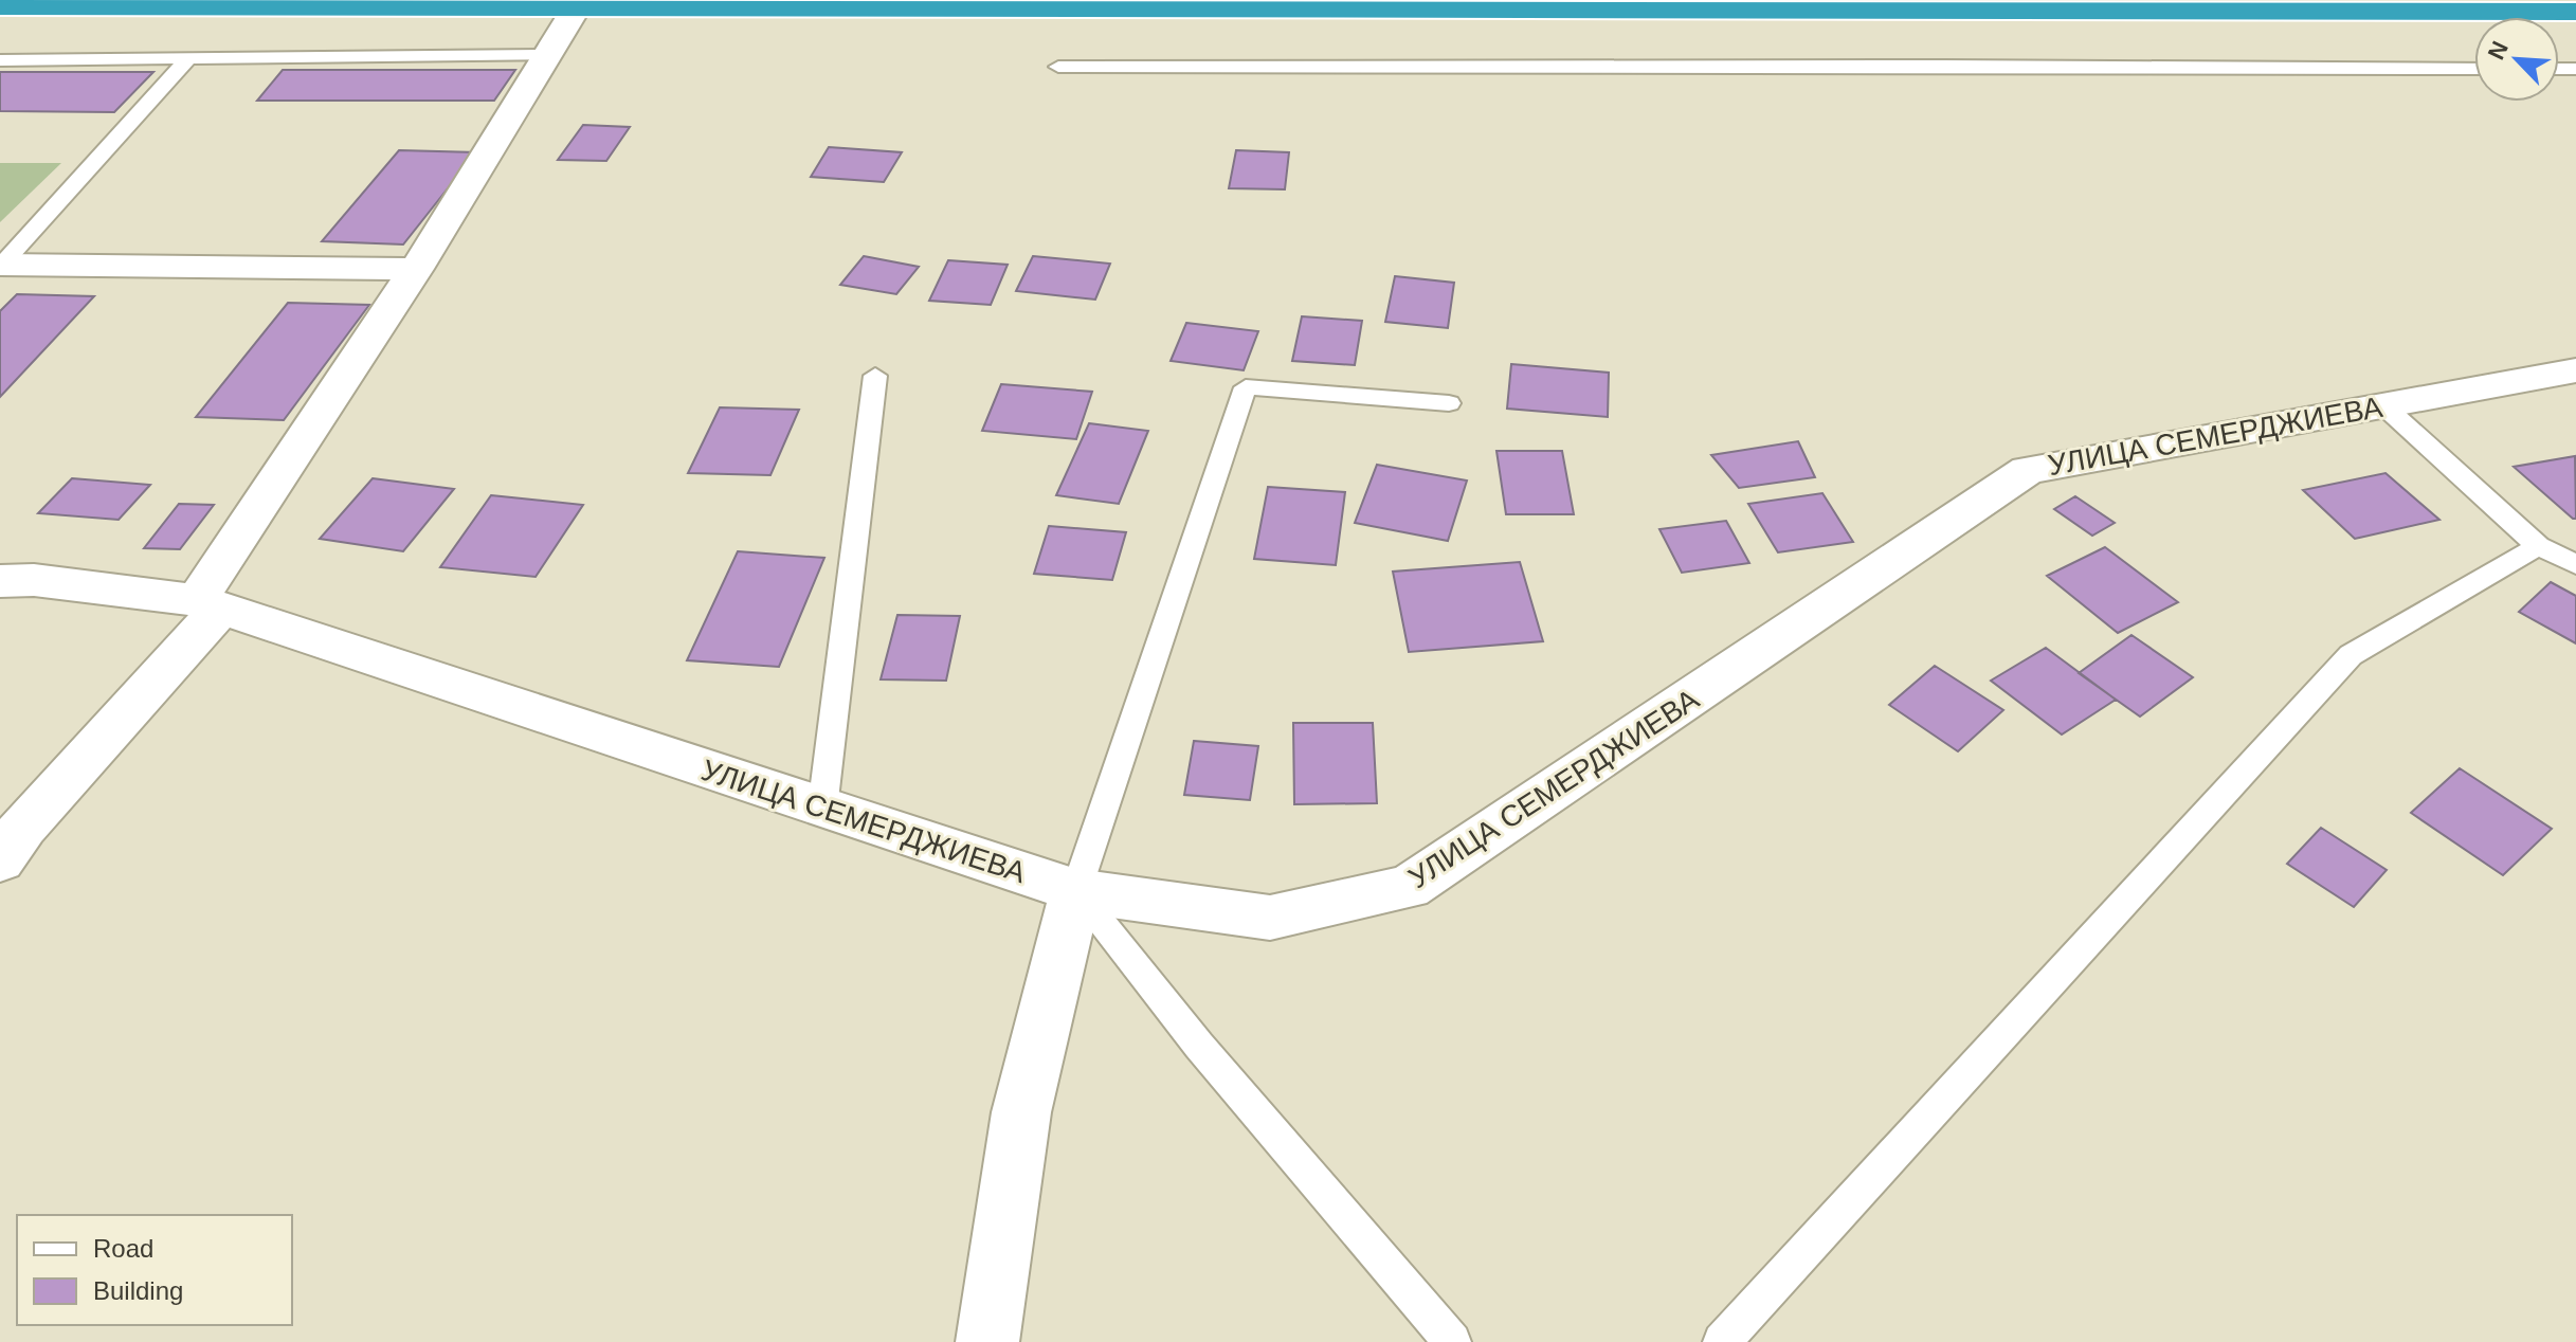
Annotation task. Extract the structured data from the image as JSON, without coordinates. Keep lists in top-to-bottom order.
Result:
{
  "streets": {
    "street": ["УЛИЦА СЕМЕРДЖИЕВА"]
  },
  "legend": ["Road", "Building"],
  "north": "top left"
}
